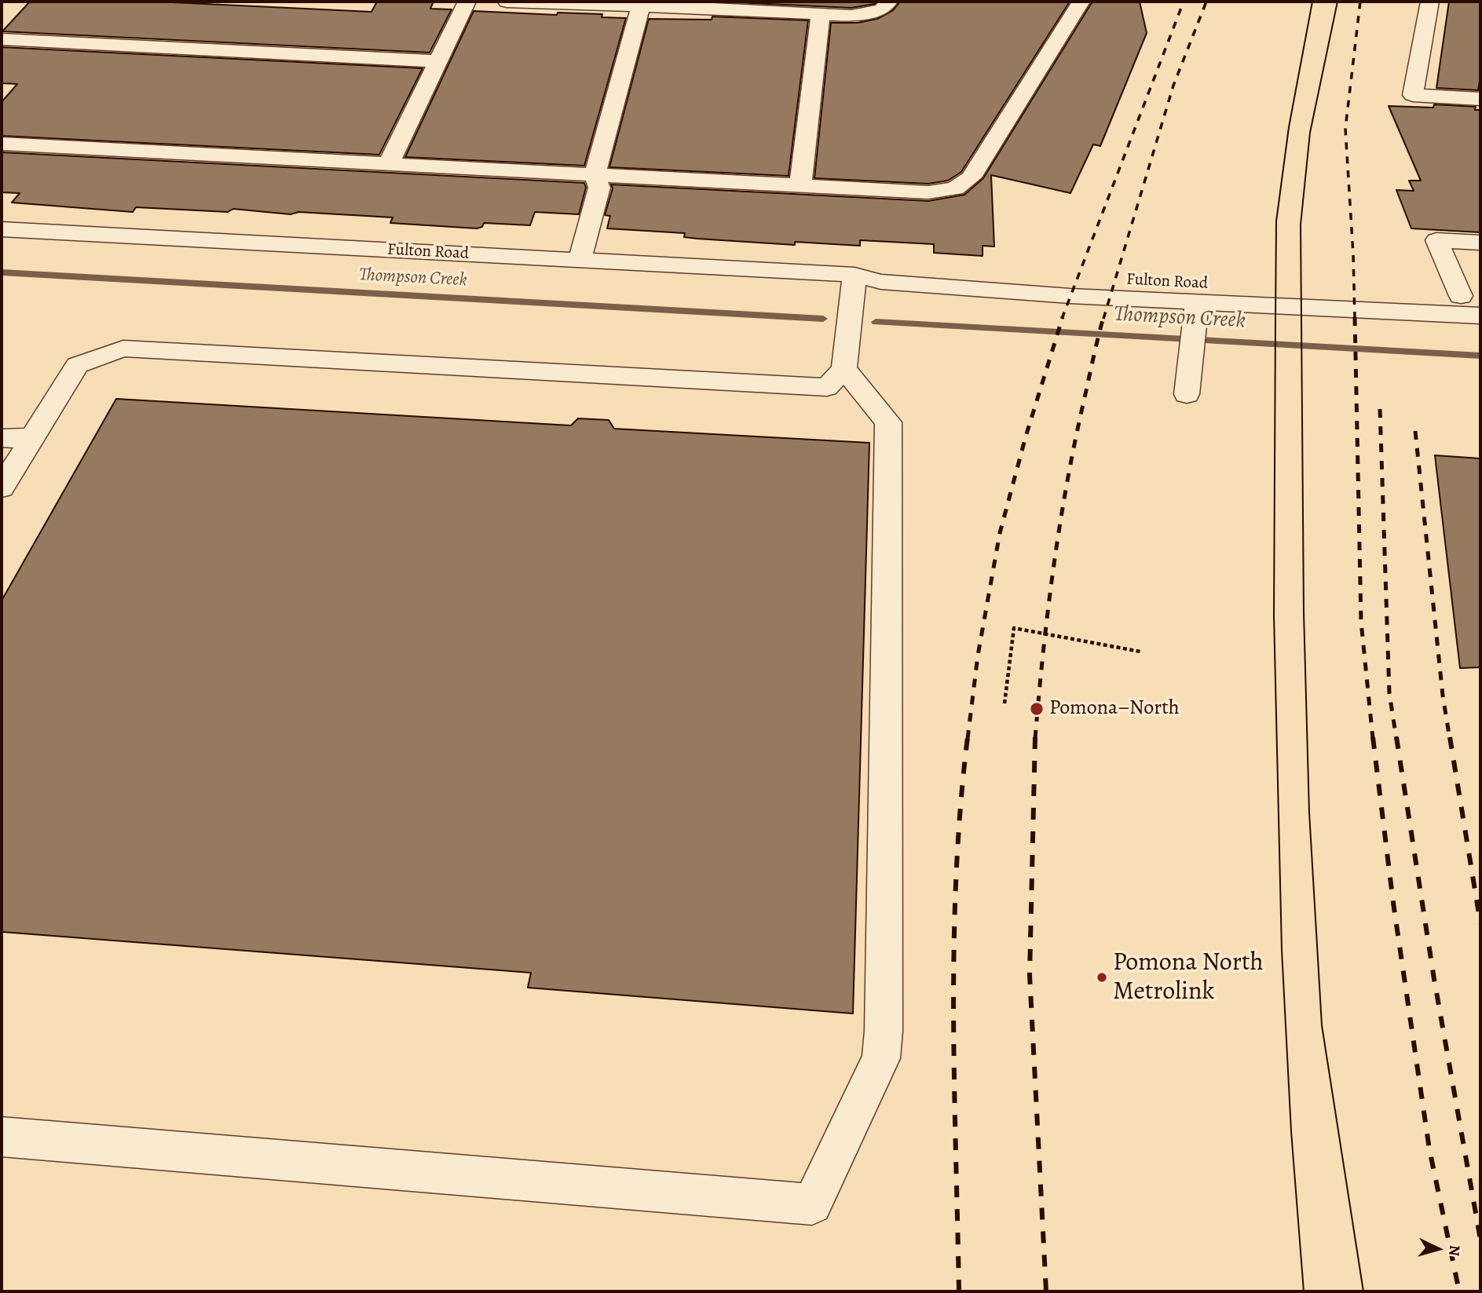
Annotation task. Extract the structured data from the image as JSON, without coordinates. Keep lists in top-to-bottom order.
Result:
{
  "streets": {
    "street": ["Fulton Road"]
  },
  "water": ["Thompson Creek"],
  "places": ["Pomona–North", "Pomona North Metrolink"],
  "north": "right"
}
